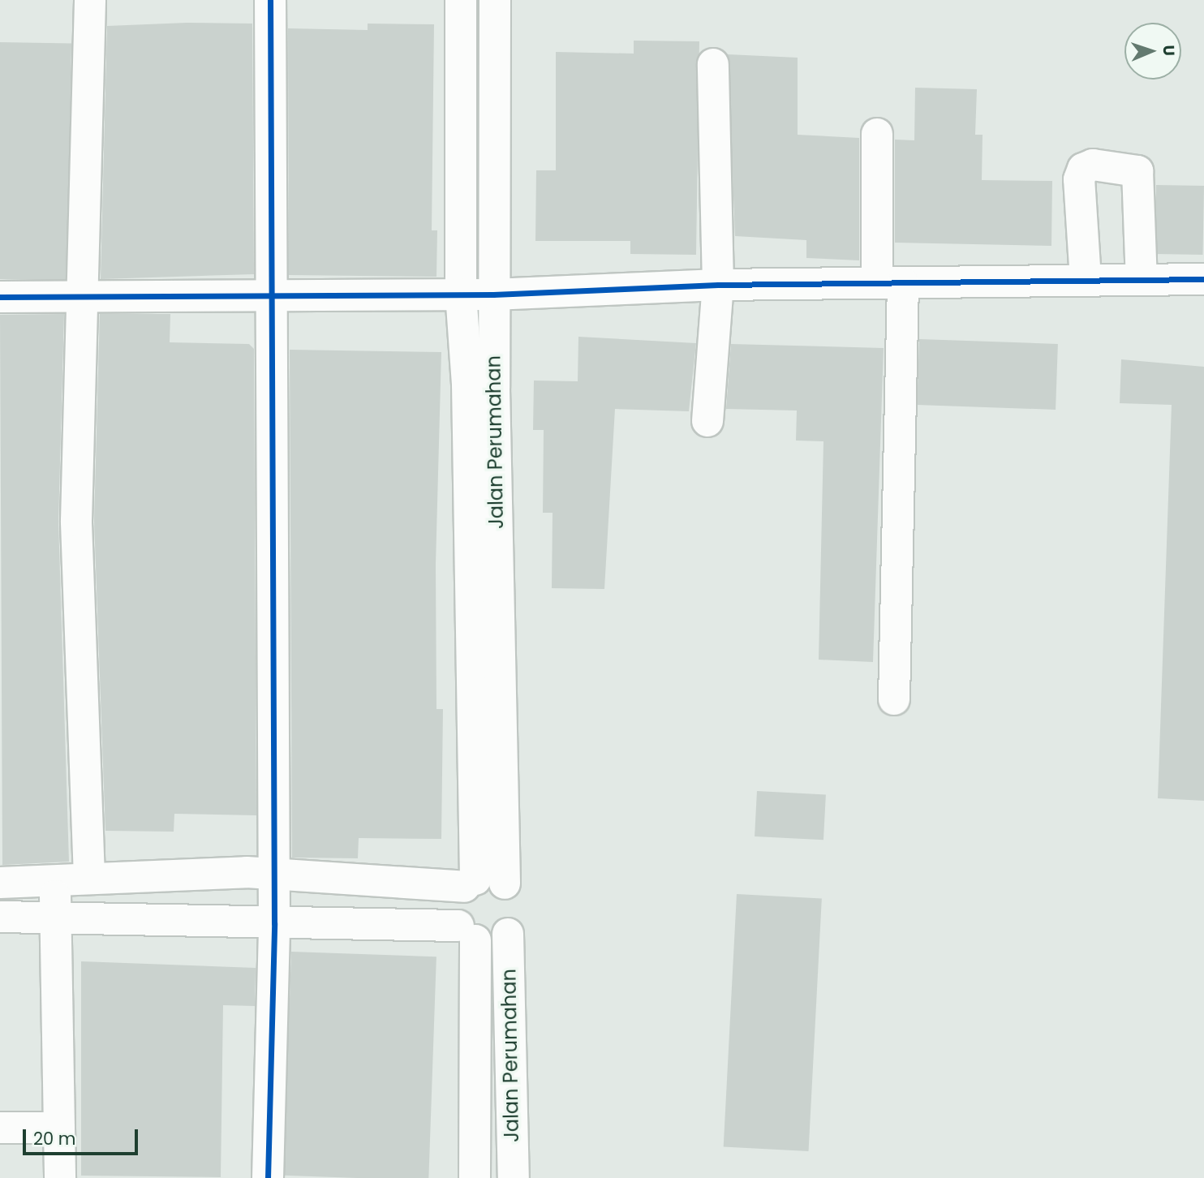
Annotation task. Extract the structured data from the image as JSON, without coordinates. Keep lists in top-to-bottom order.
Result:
{
  "streets": {
    "street": ["Jalan Perumahan"]
  },
  "scale_bar": "20 m",
  "north": "right"
}
